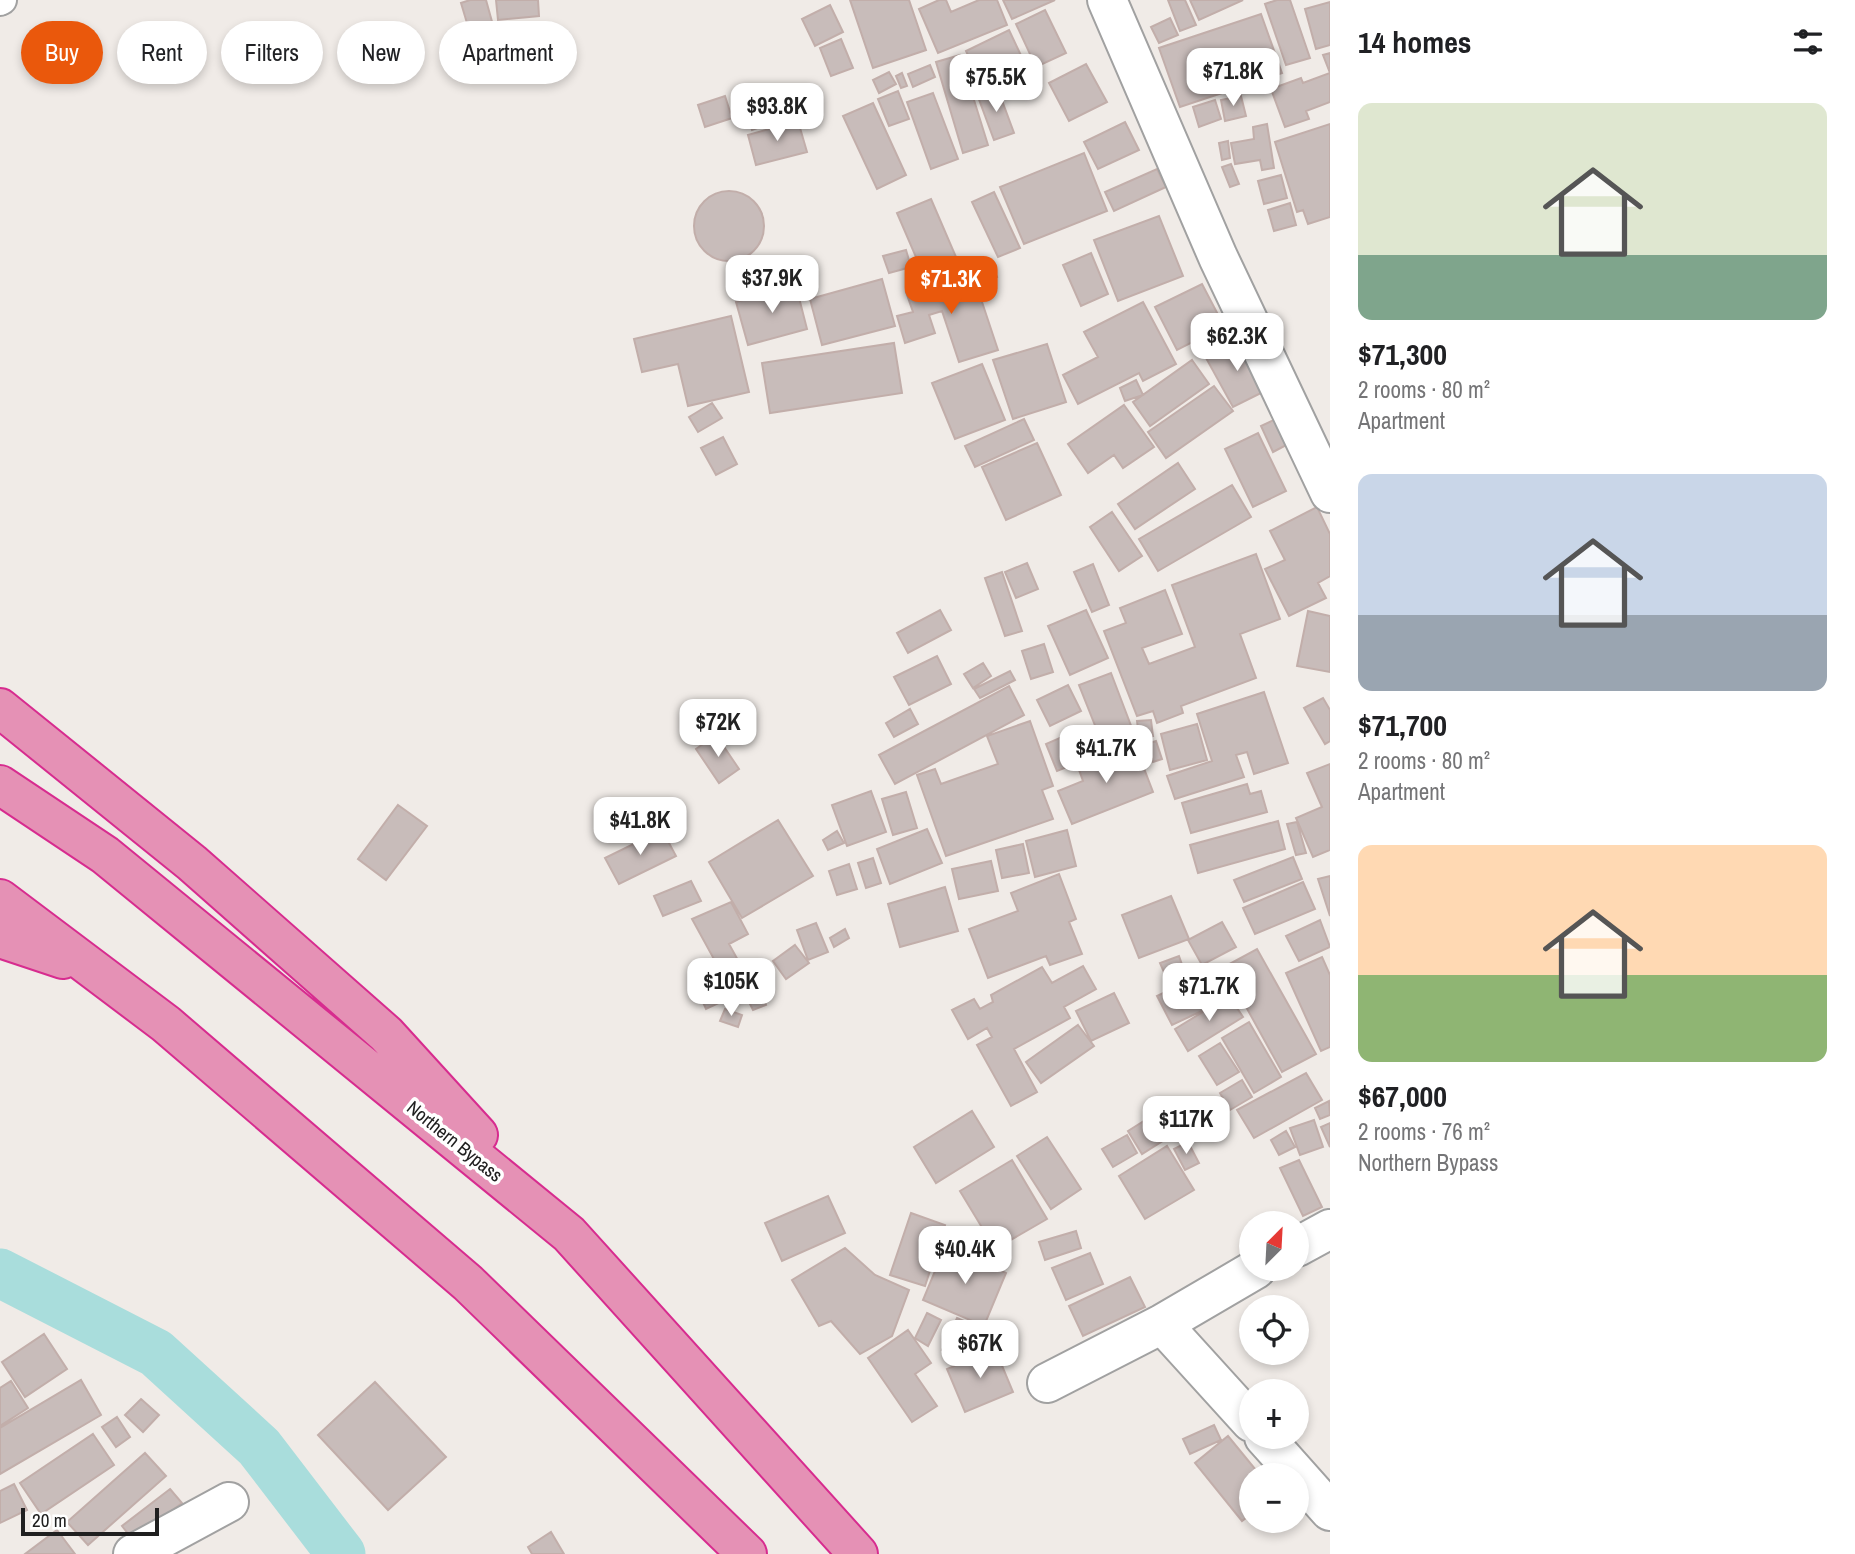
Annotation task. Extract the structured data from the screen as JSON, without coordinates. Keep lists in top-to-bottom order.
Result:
{
  "streets": {
    "highway": ["Northern Bypass"]
  },
  "scale_bar": "20 m",
  "north": "top right",
  "page": {
    "heading": "14 homes",
    "chip": [
      "Buy",
      "Rent",
      "Filters",
      "New",
      "Apartment"
    ],
    "price": [
      "$71.8K",
      "$75.5K",
      "$93.8K",
      "$37.9K",
      "$71.3K",
      "$62.3K",
      "$72K",
      "$41.7K",
      "$41.8K",
      "$105K",
      "$71.7K",
      "$117K",
      "$40.4K",
      "$67K"
    ],
    "list": [
      {
        "name": "$71,300",
        "note": "2 rooms · 80 m² · Apartment"
      },
      {
        "name": "$71,700",
        "note": "2 rooms · 80 m² · Apartment"
      },
      {
        "name": "$67,000",
        "note": "2 rooms · 76 m² · Northern Bypass"
      }
    ],
    "map_buttons": ["+", "−"],
    "scale": "20 m"
  }
}
